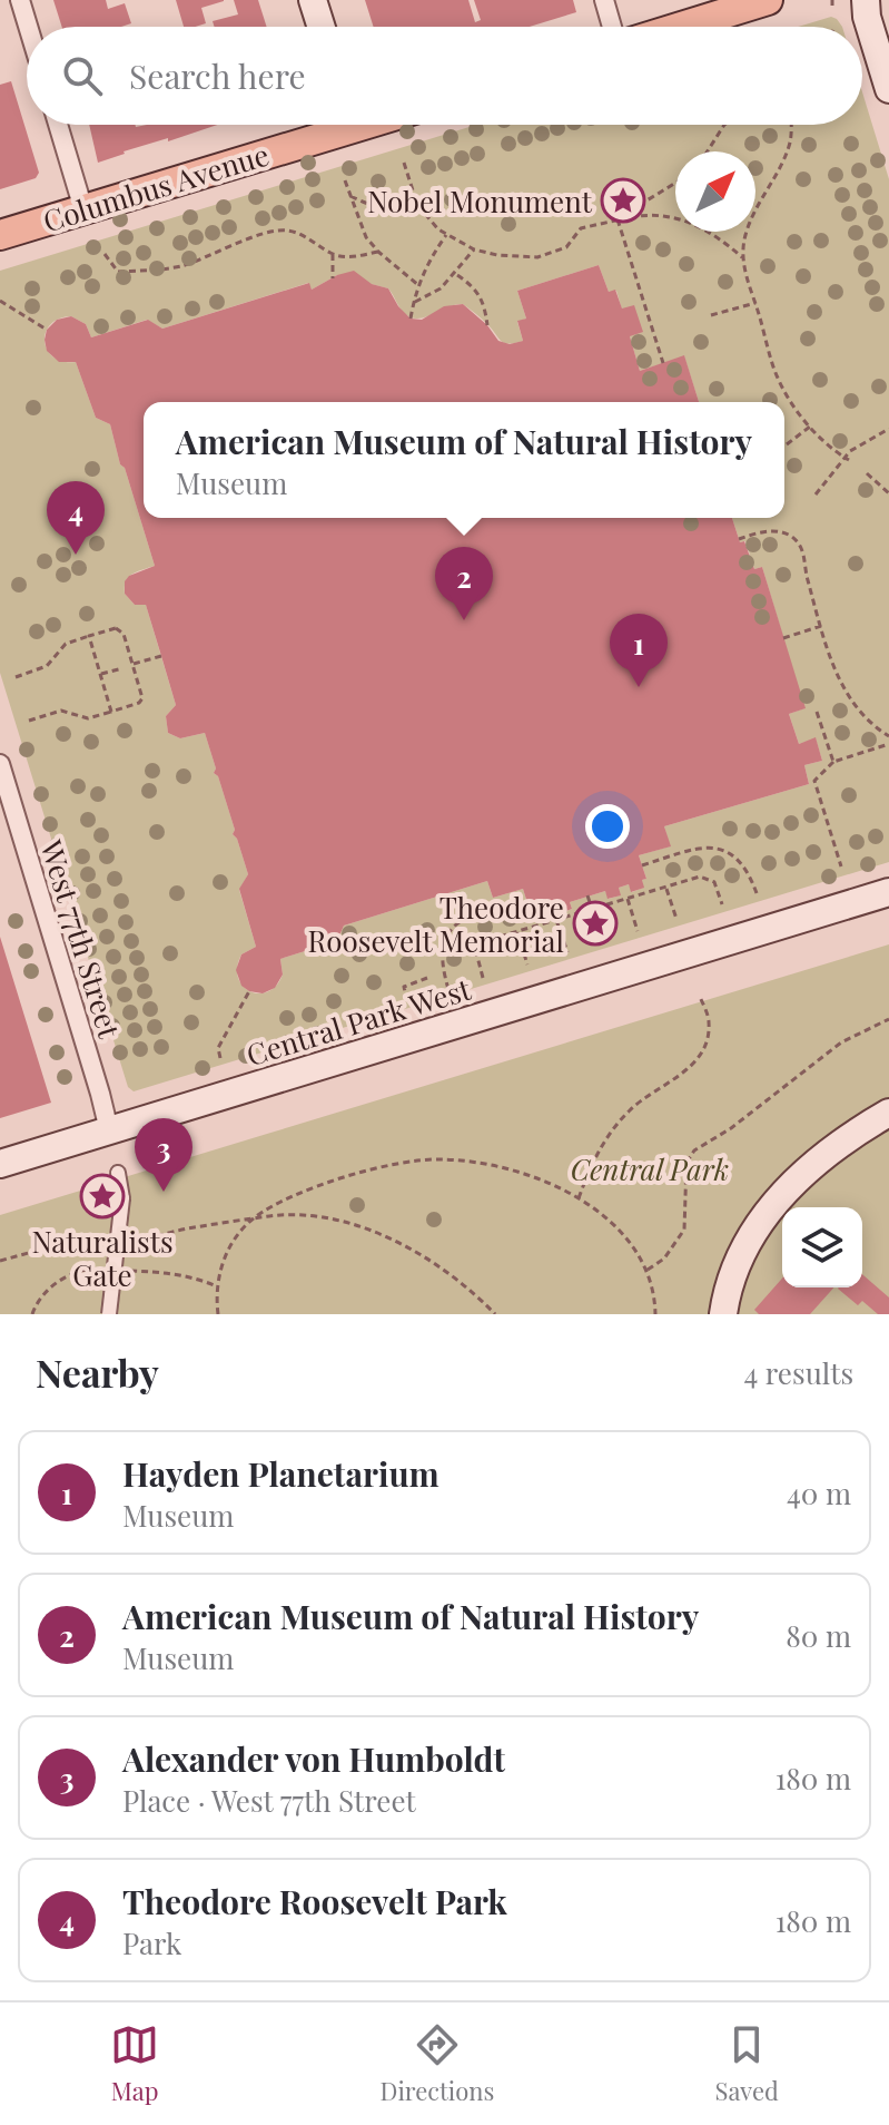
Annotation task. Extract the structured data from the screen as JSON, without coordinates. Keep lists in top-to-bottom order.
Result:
{
  "streets": {
    "main road": ["Columbus Avenue", "Central Park West"],
    "street": ["West 77th Street"]
  },
  "crossings": [
    ["West 77th Street", "Central Park West"]
  ],
  "parks": ["Central Park"],
  "places": {
    "place": ["Nobel Monument", "Theodore Roosevelt Memorial", "Naturalists Gate"]
  },
  "north": "top right",
  "page": {
    "search": "Search here",
    "popup": ["American Museum of Natural History", "Museum"],
    "pins": [
      "4",
      "2",
      "1",
      "3"
    ],
    "heading": ["Nearby", "4 results"],
    "list": [
      {
        "mark": "1",
        "name": "Hayden Planetarium",
        "note": "Museum",
        "value": "40 m"
      },
      {
        "mark": "2",
        "name": "American Museum of Natural History",
        "note": "Museum",
        "value": "80 m"
      },
      {
        "mark": "3",
        "name": "Alexander von Humboldt",
        "note": "Place · West 77th Street",
        "value": "180 m"
      },
      {
        "mark": "4",
        "name": "Theodore Roosevelt Park",
        "note": "Park",
        "value": "180 m"
      }
    ],
    "nav": ["Map", "Directions", "Saved"]
  }
}
